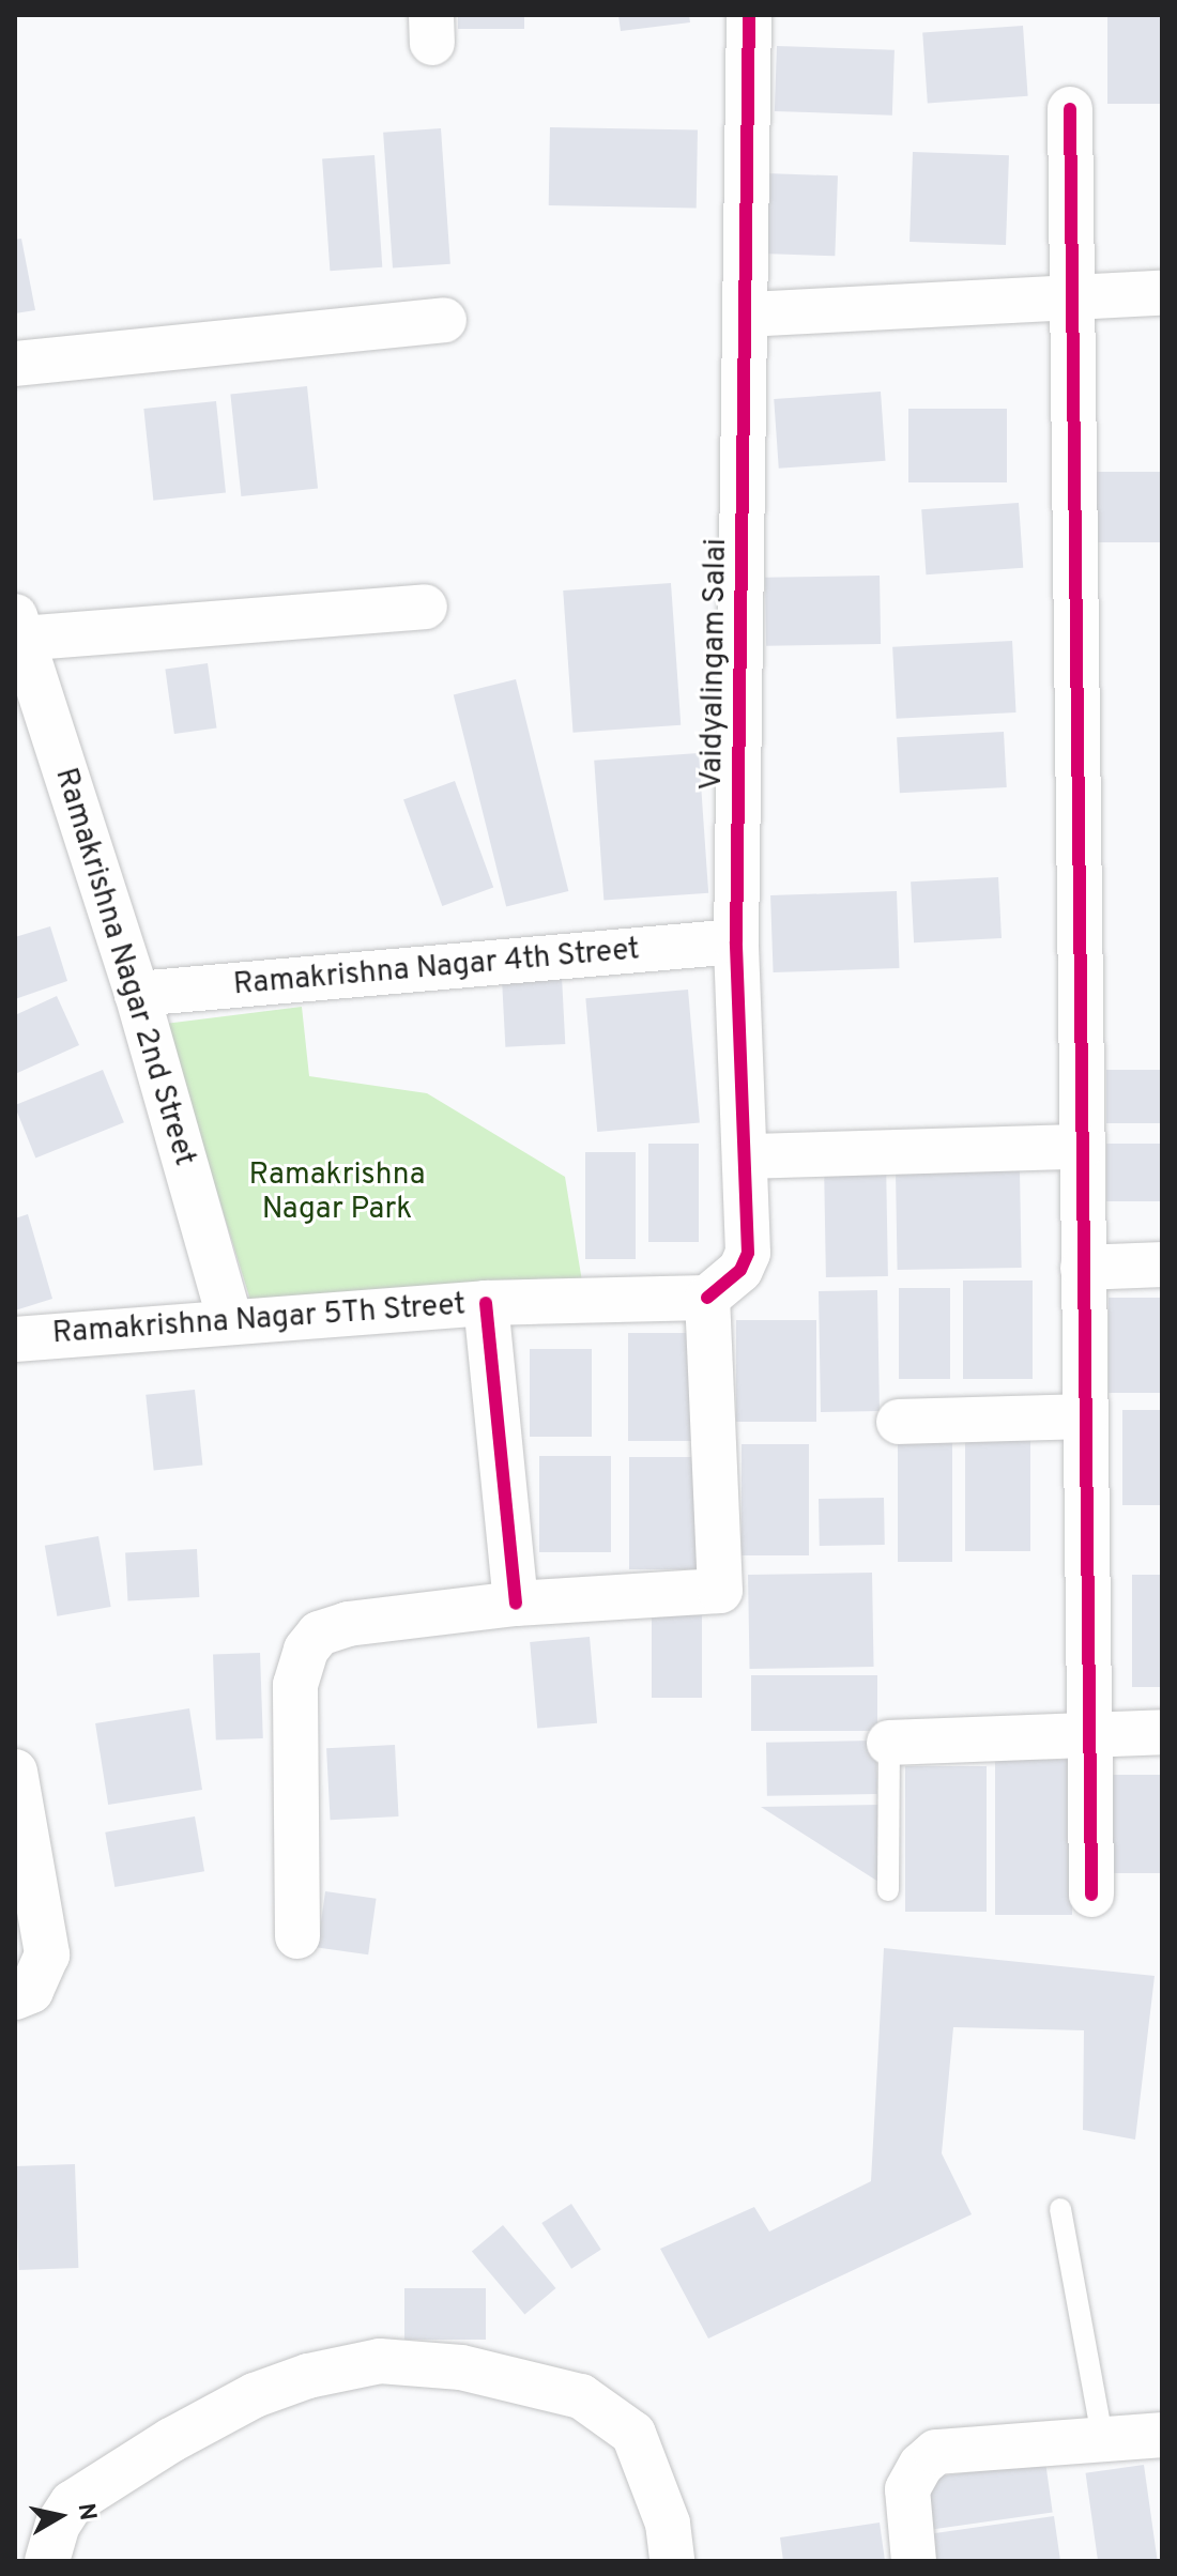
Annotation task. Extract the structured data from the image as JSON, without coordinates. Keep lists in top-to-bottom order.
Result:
{
  "streets": {
    "street": [
      "Vaidyalingam Salai",
      "Ramakrishna Nagar 2nd Street",
      "Ramakrishna Nagar 4th Street",
      "Ramakrishna Nagar 5Th Street"
    ]
  },
  "crossings": [
    ["Vaidyalingam Salai", "Ramakrishna Nagar 4th Street"],
    ["Vaidyalingam Salai", "Ramakrishna Nagar 5Th Street"],
    ["Ramakrishna Nagar 2nd Street", "Ramakrishna Nagar 4th Street"],
    ["Ramakrishna Nagar 2nd Street", "Ramakrishna Nagar 5Th Street"]
  ],
  "parks": ["Ramakrishna Nagar Park"],
  "north": "right"
}
